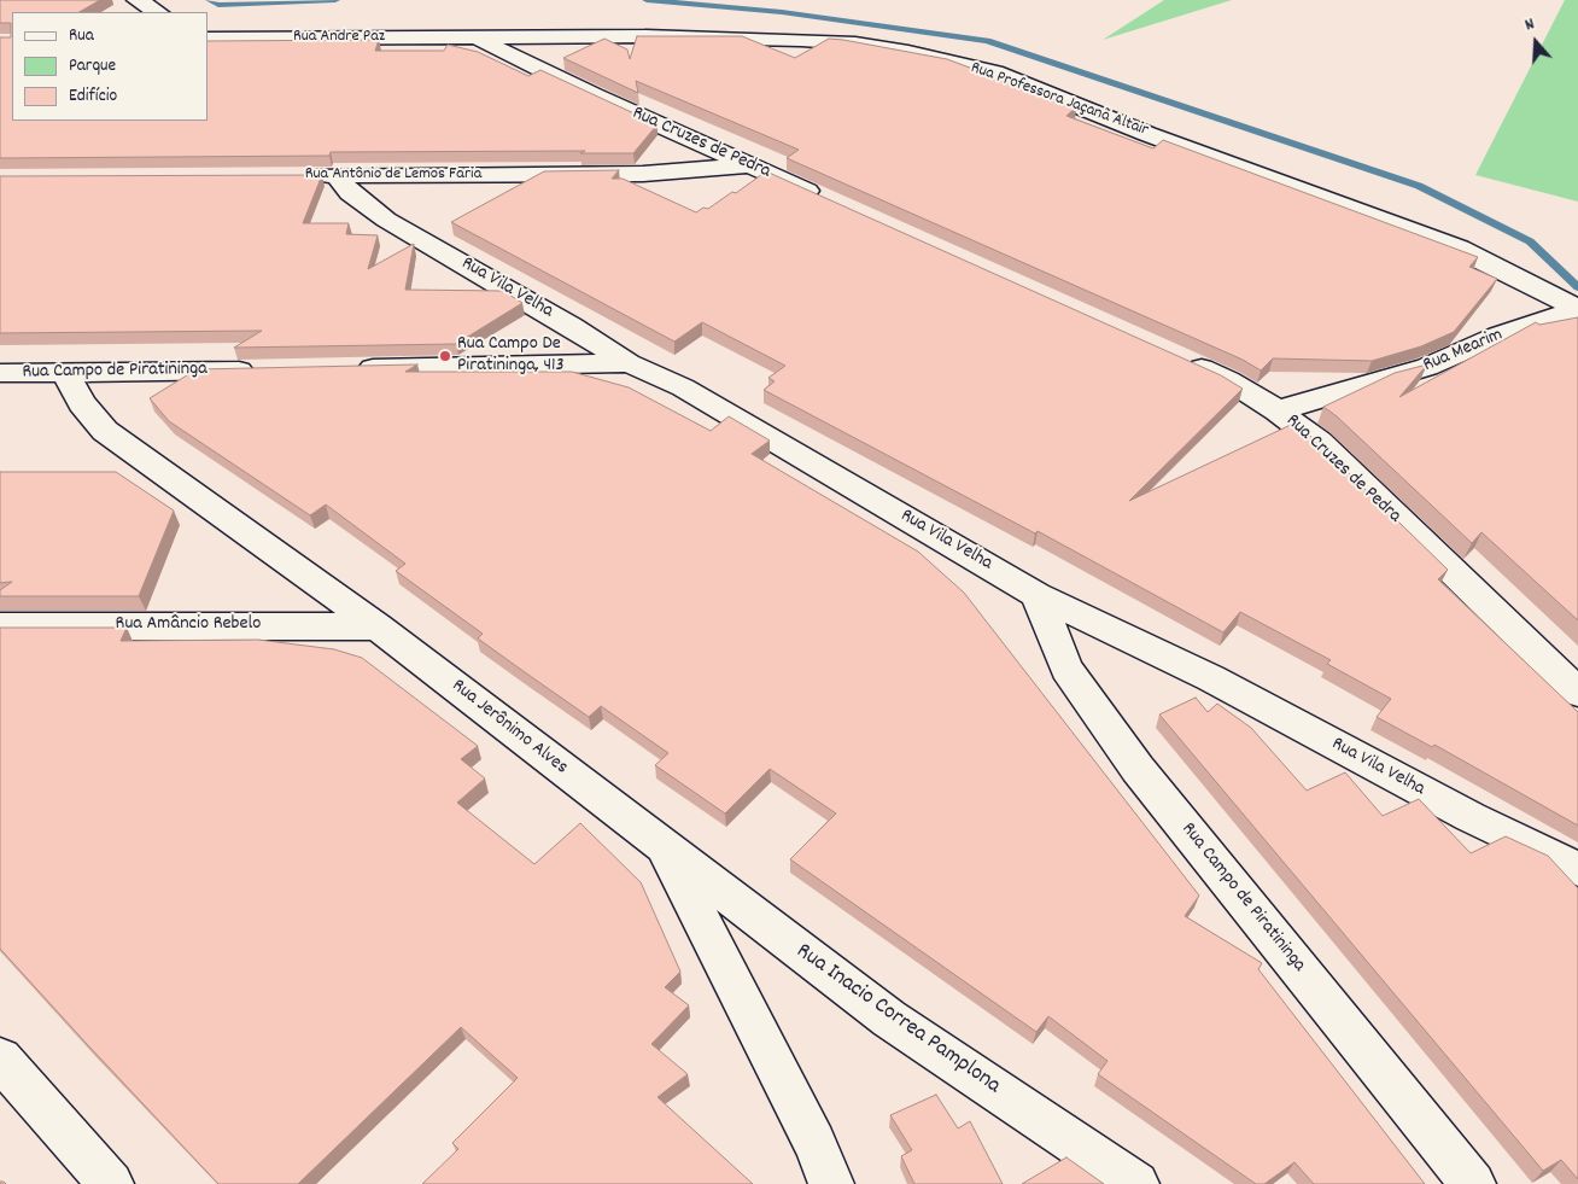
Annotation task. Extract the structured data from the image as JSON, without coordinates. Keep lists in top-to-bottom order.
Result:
{
  "streets": {
    "street": [
      "Rua Andre Paz",
      "Rua Professora Jaçanã Altair",
      "Rua Cruzes de Pedra",
      "Rua Antônio de Lemos Faria",
      "Rua Vila Velha",
      "Rua Mearim",
      "Rua Campo de Piratininga",
      "Rua Amâncio Rebelo",
      "Rua Jerônimo Alves",
      "Rua Inacio Correa Pamplona"
    ]
  },
  "crossings": [
    ["Rua Andre Paz", "Rua Professora Jaçanã Altair"],
    ["Rua Andre Paz", "Rua Cruzes de Pedra"],
    ["Rua Professora Jaçanã Altair", "Rua Cruzes de Pedra"],
    ["Rua Professora Jaçanã Altair", "Rua Mearim"],
    ["Rua Cruzes de Pedra", "Rua Antônio de Lemos Faria"],
    ["Rua Cruzes de Pedra", "Rua Mearim"],
    ["Rua Antônio de Lemos Faria", "Rua Vila Velha"],
    ["Rua Vila Velha", "Rua Campo de Piratininga"],
    ["Rua Campo de Piratininga", "Rua Jerônimo Alves"],
    ["Rua Amâncio Rebelo", "Rua Jerônimo Alves"],
    ["Rua Jerônimo Alves", "Rua Inacio Correa Pamplona"]
  ],
  "places": ["Rua Campo De Piratininga, 413"],
  "legend": ["Rua", "Parque", "Edifício"],
  "north": "top"
}
